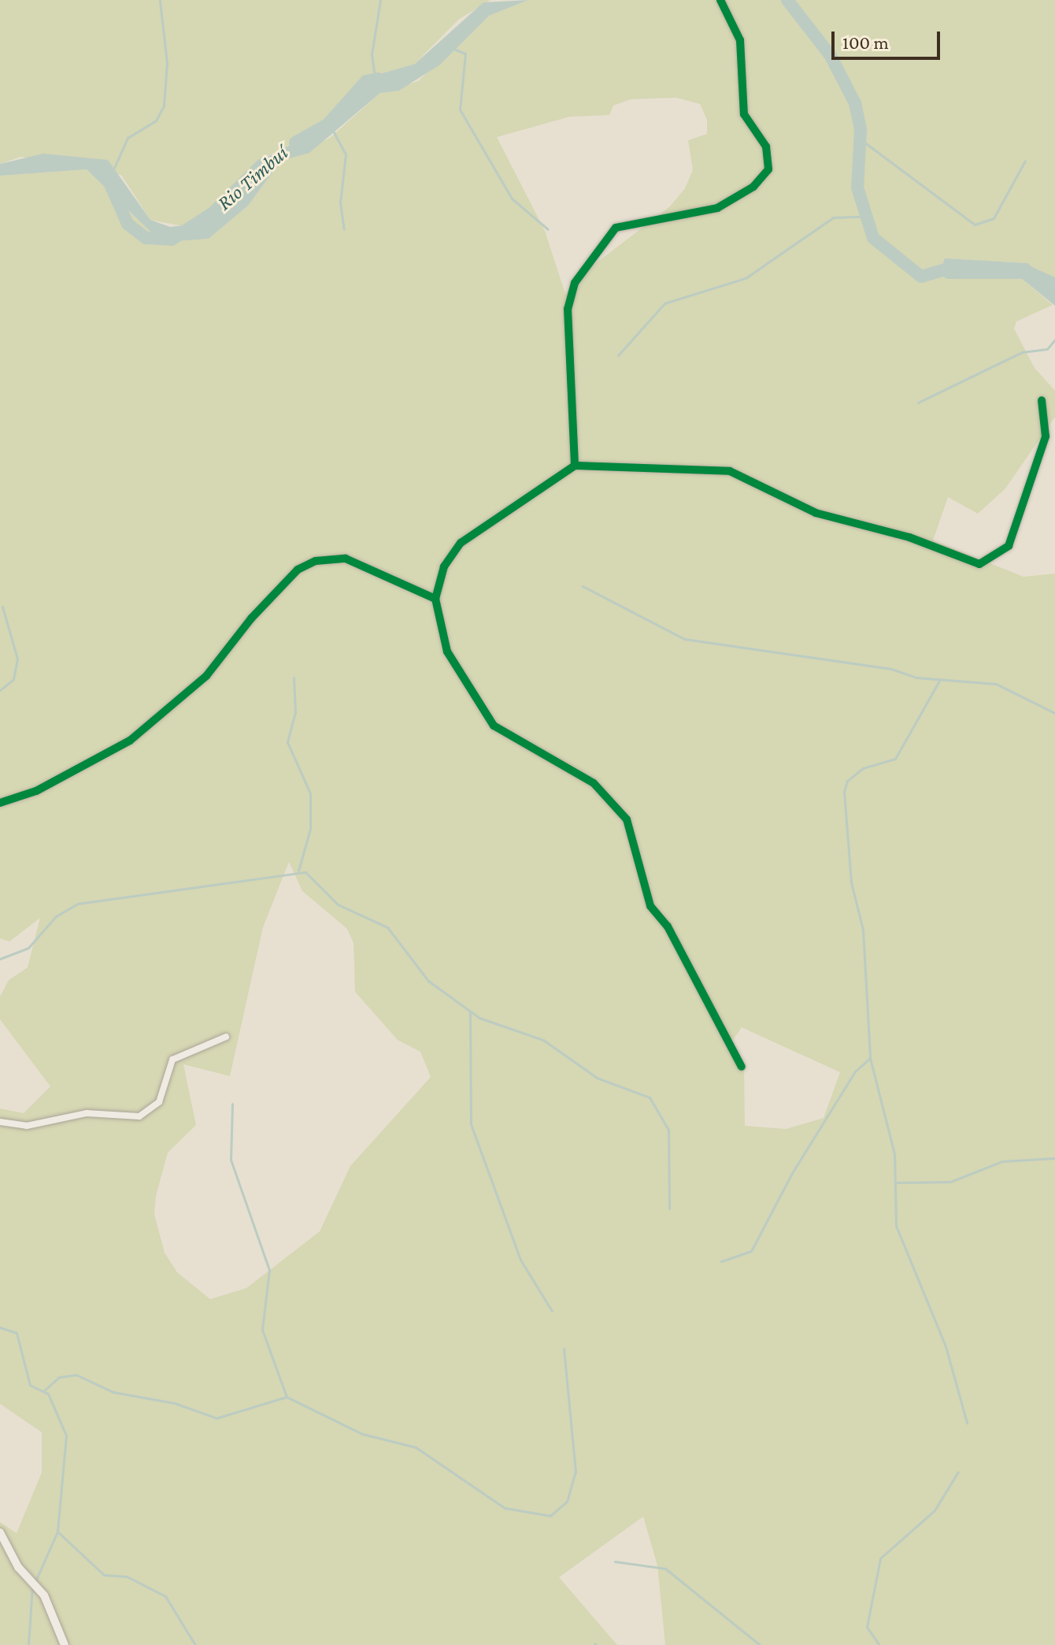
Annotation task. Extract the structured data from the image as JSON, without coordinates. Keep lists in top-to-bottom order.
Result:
{
  "water": ["Rio Timbuí"],
  "scale_bar": "100 m"
}
